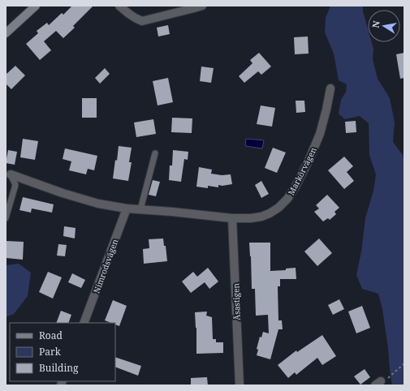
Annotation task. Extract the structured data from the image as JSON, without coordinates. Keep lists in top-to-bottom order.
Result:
{
  "streets": {
    "street": ["Markörvägen", "Nimrodsvägen", "Åsastigen"]
  },
  "crossings": [
    ["Markörvägen", "Nimrodsvägen"],
    ["Markörvägen", "Åsastigen"]
  ],
  "legend": ["Road", "Park", "Building"],
  "north": "left"
}
